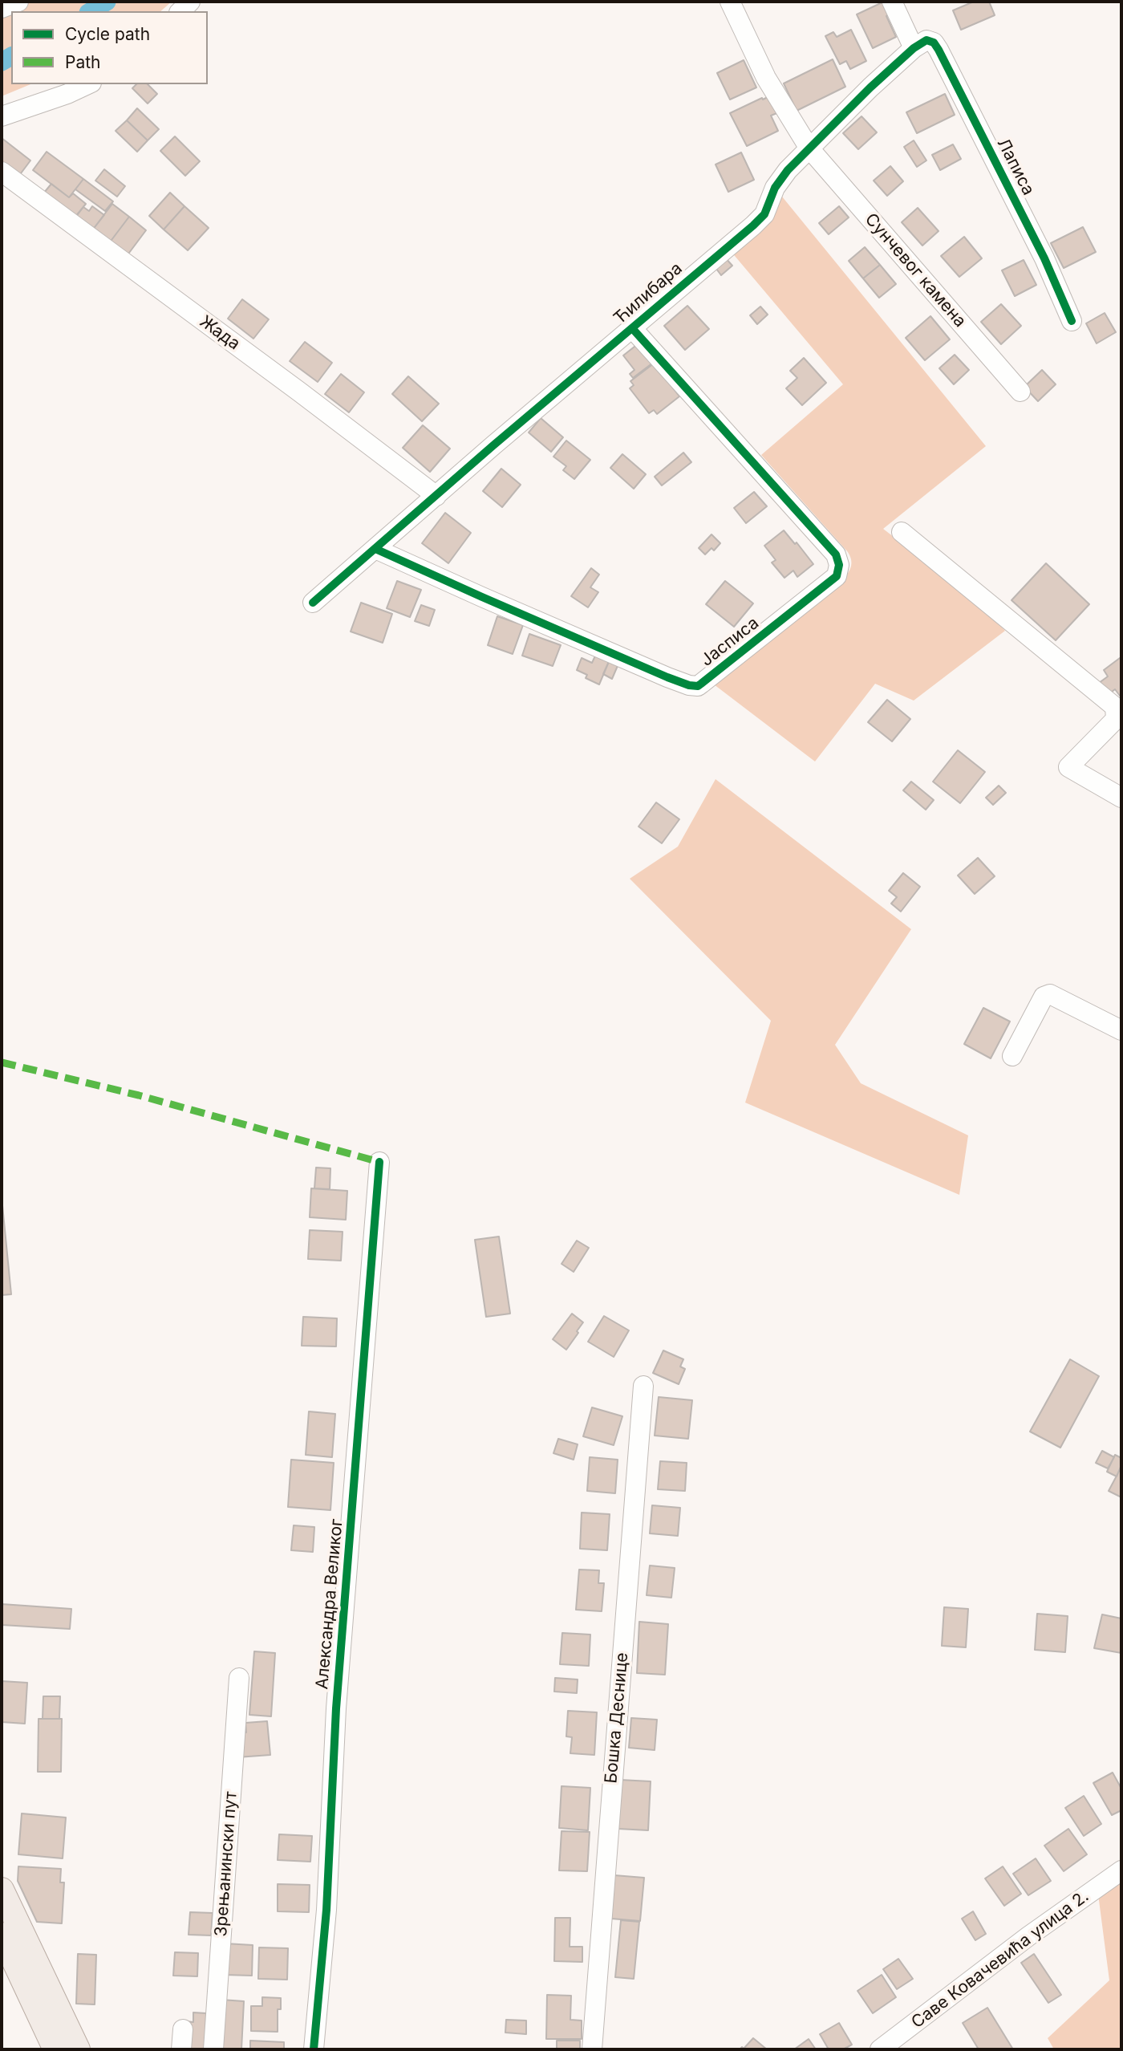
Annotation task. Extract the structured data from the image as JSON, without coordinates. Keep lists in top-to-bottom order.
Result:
{
  "streets": {
    "street": [
      "Лаписа",
      "Сунчевог камена",
      "Ћилибара",
      "Жада",
      "Јасписа",
      "Александра Великог",
      "Бошка Деснице",
      "Зрењанински пут",
      "Саве Ковачевића улица 2."
    ]
  },
  "crossings": [
    ["Лаписа", "Ћилибара"],
    ["Сунчевог камена", "Ћилибара"],
    ["Ћилибара", "Жада"],
    ["Ћилибара", "Јасписа"]
  ],
  "legend": ["Cycle path", "Path"]
}
